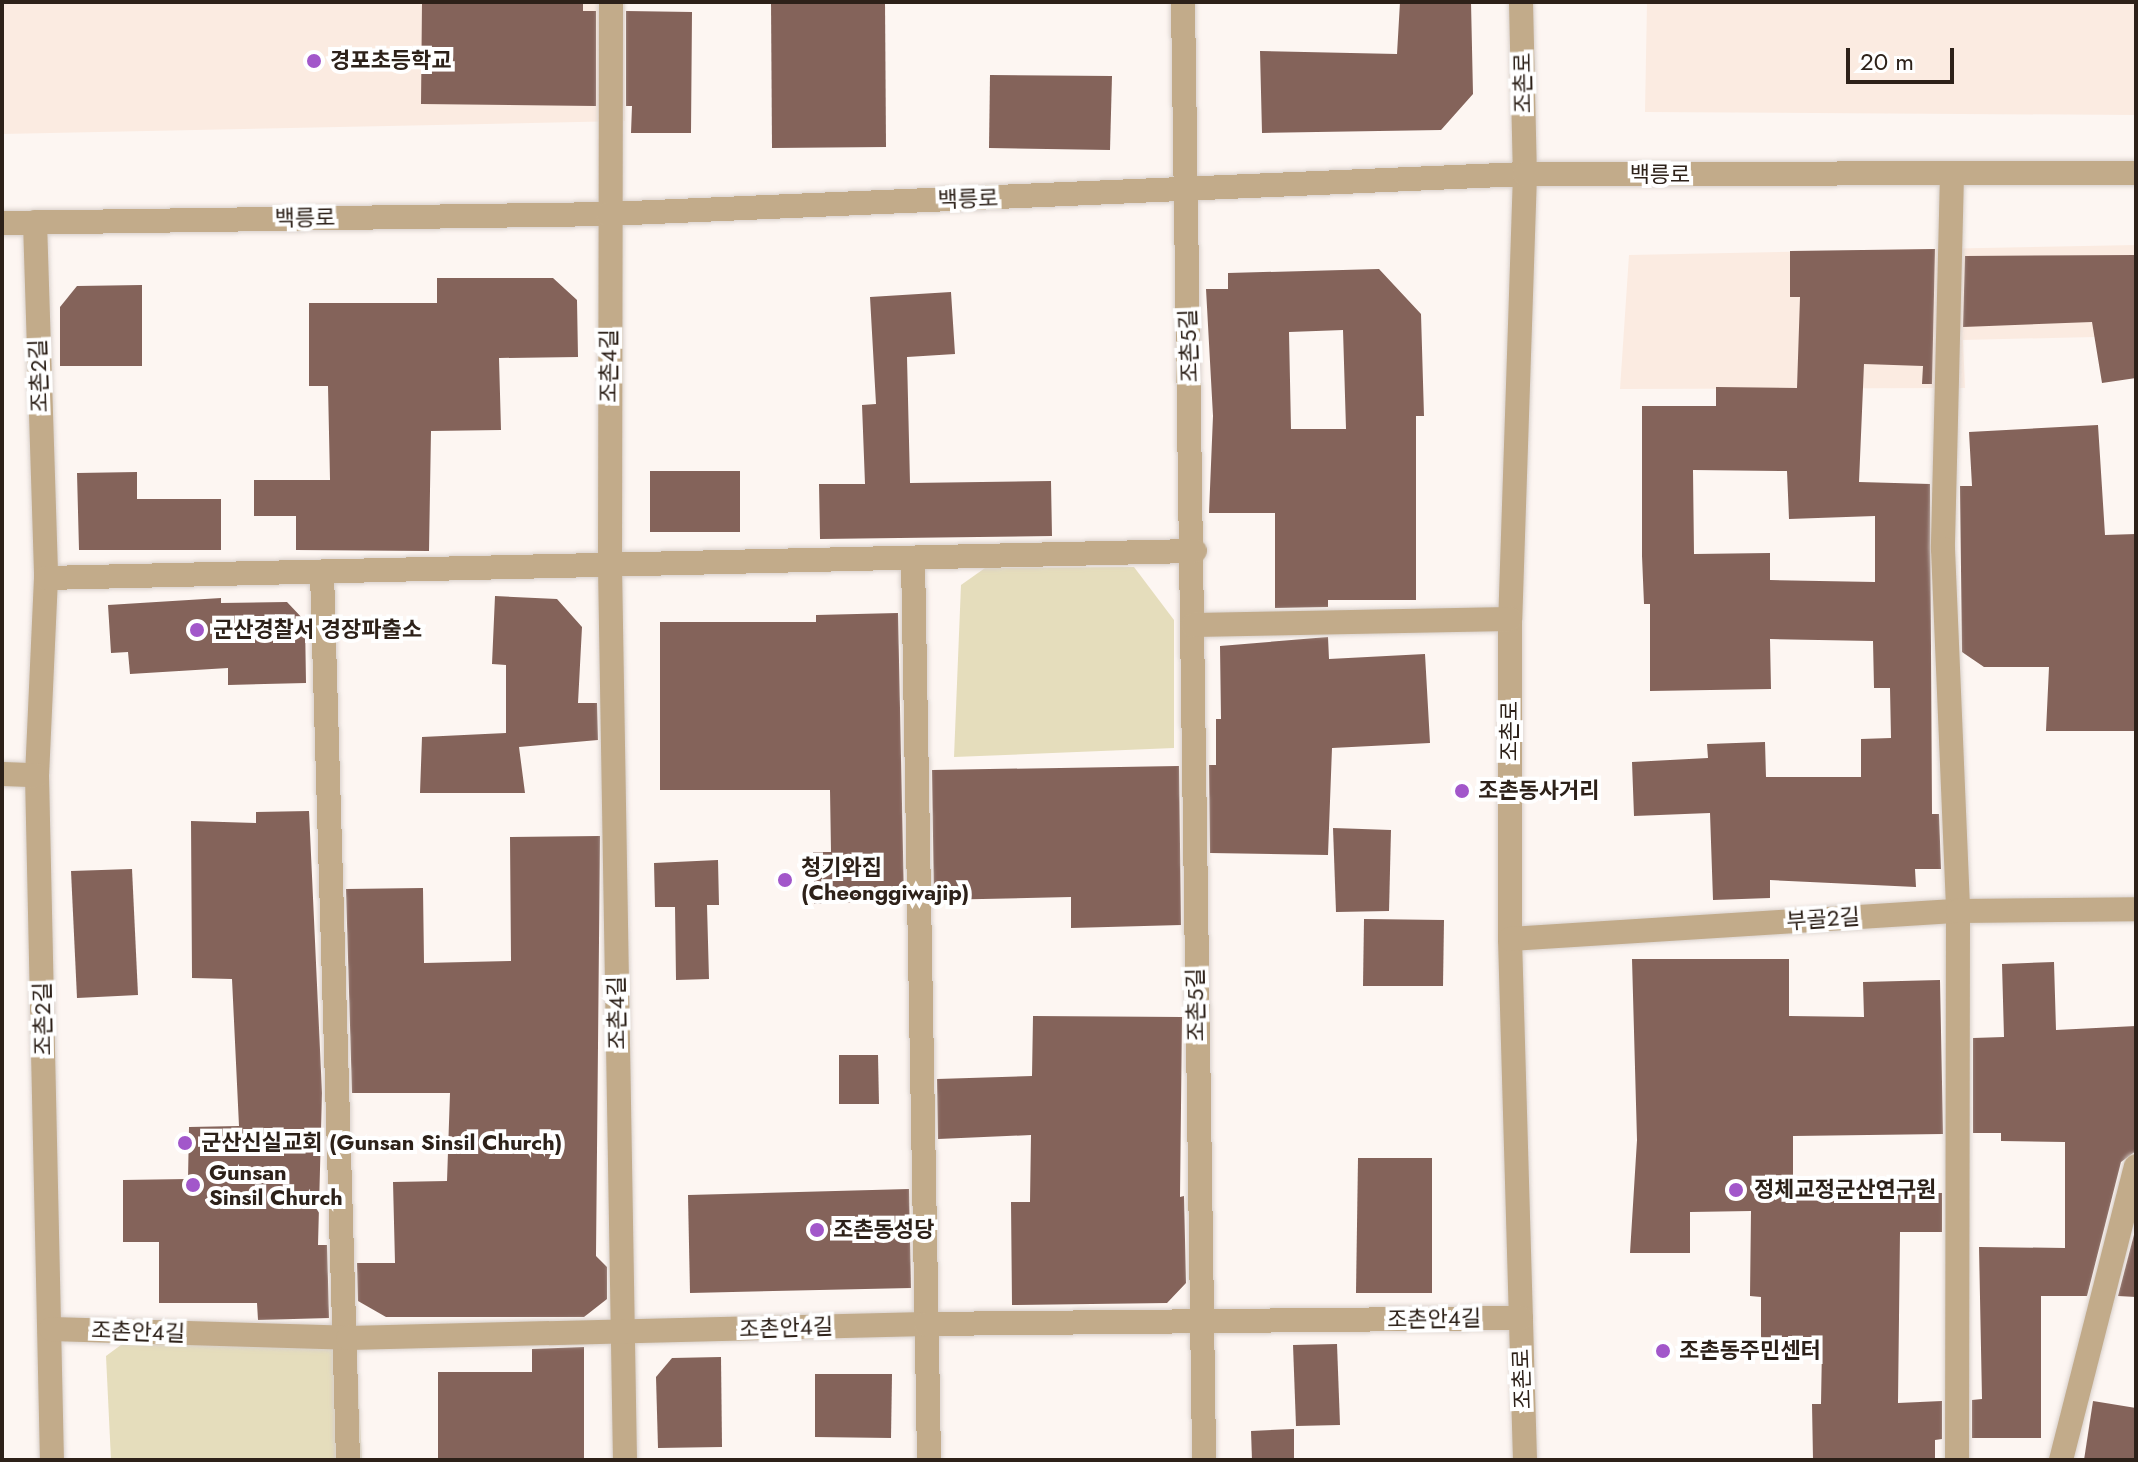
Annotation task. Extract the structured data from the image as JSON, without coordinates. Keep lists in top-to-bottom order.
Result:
{
  "streets": {
    "street": [
      "조촌로",
      "백릉로",
      "조촌5길",
      "조촌4길",
      "조촌2길",
      "부골2길",
      "조촌안4길"
    ]
  },
  "crossings": [
    ["조촌로", "백릉로"],
    ["조촌로", "부골2길"],
    ["조촌로", "조촌안4길"],
    ["백릉로", "조촌5길"],
    ["백릉로", "조촌4길"],
    ["백릉로", "조촌2길"],
    ["조촌5길", "조촌안4길"],
    ["조촌4길", "조촌안4길"],
    ["조촌2길", "조촌안4길"]
  ],
  "places": [
    "경포초등학교",
    "군산경찰서 경장파출소",
    "조촌동사거리",
    "청기와집 (Cheonggiwajip)",
    "군산신실교회 (Gunsan Sinsil Church)",
    "Gunsan Sinsil Church",
    "정체교정군산연구원",
    "조촌동성당",
    "조촌동주민센터"
  ],
  "scale_bar": "20 m"
}
